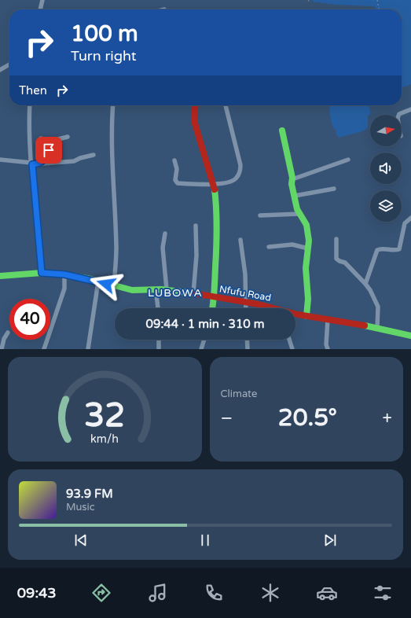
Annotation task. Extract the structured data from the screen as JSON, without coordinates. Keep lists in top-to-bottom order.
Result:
{
  "streets": {
    "street": ["Nfufu Road"]
  },
  "districts": ["LUBOWA"],
  "north": "right",
  "page": {
    "turn": ["100 m", "Turn right"],
    "then": "Then",
    "limit": "40",
    "trip": "09:44 · 1 min · 310 m",
    "tile": "Climate",
    "heat": ["−", "20.5°", "+"],
    "song": ["93.9 FM", "Music"],
    "tabs": "09:43",
    "gauge": ["32", "km/h"]
  }
}
